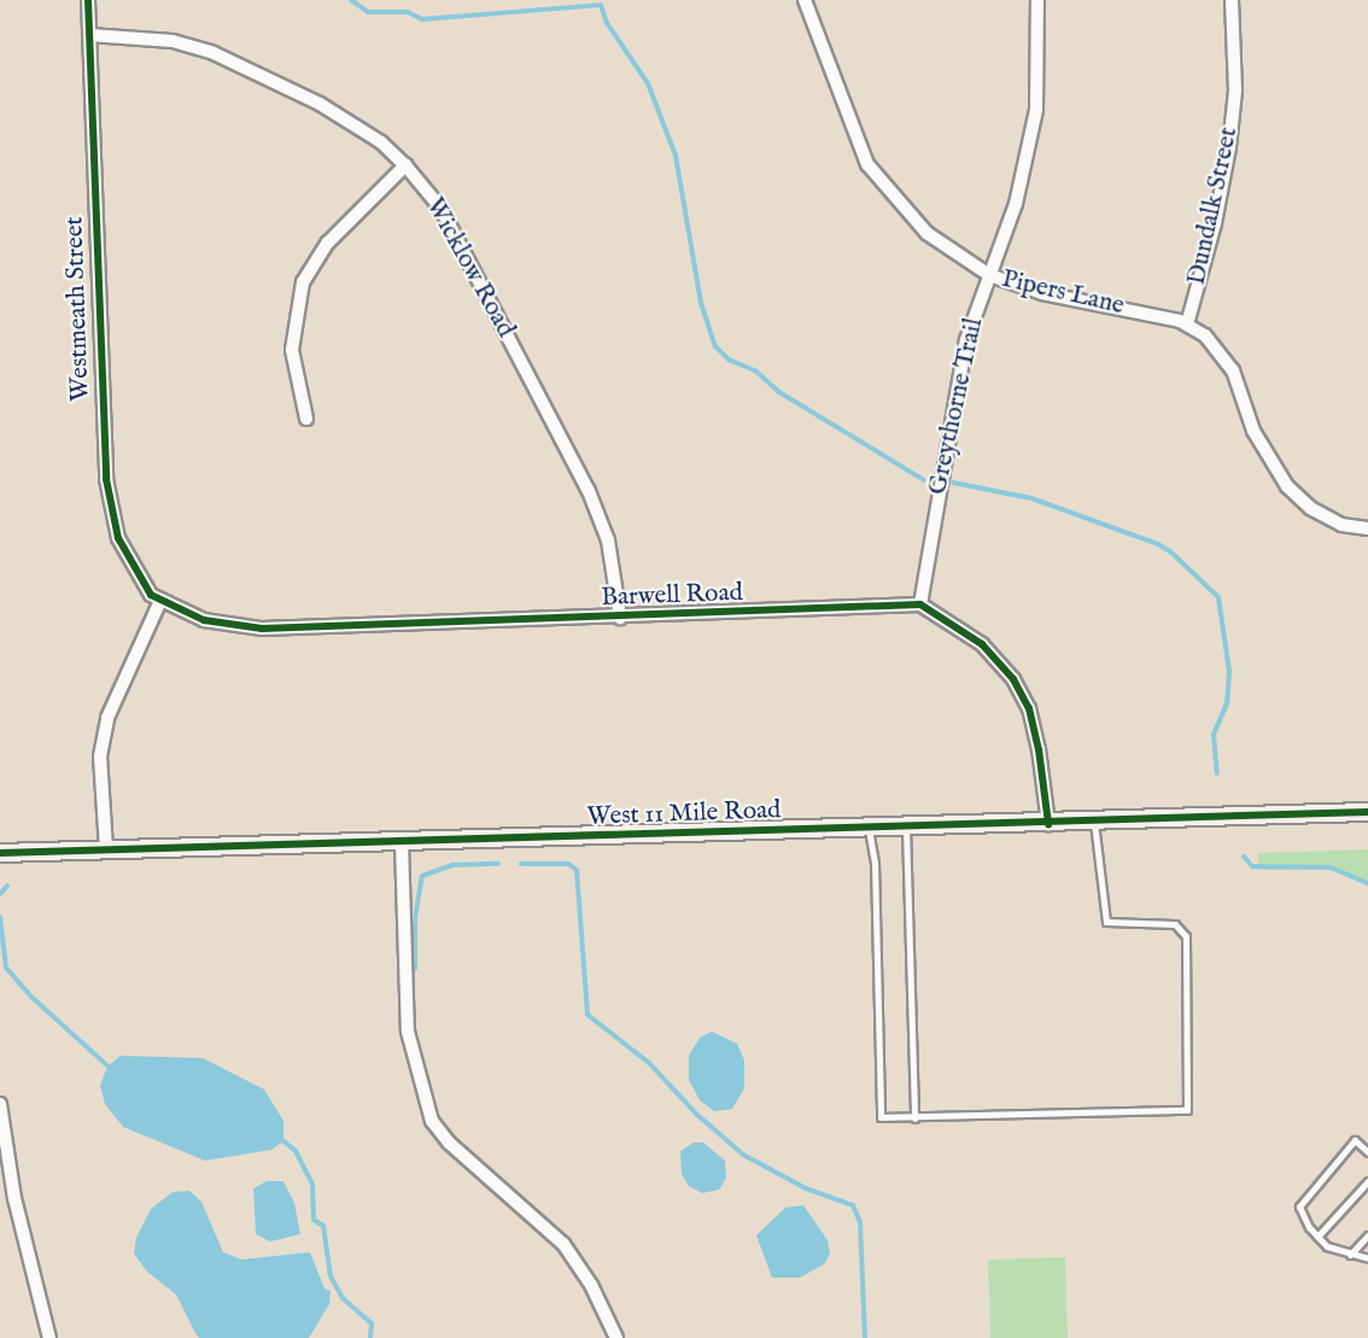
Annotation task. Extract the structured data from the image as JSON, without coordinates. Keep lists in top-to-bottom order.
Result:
{
  "streets": {
    "street": [
      "Dundalk Street",
      "Wicklow Road",
      "Pipers Lane",
      "Westmeath Street",
      "Greythorne Trail",
      "Barwell Road",
      "West 11 Mile Road"
    ]
  },
  "crossings": [
    ["Dundalk Street", "Pipers Lane"],
    ["Wicklow Road", "Westmeath Street"],
    ["Wicklow Road", "Barwell Road"],
    ["Pipers Lane", "Greythorne Trail"],
    ["Westmeath Street", "Barwell Road"],
    ["Greythorne Trail", "Barwell Road"]
  ]
}
